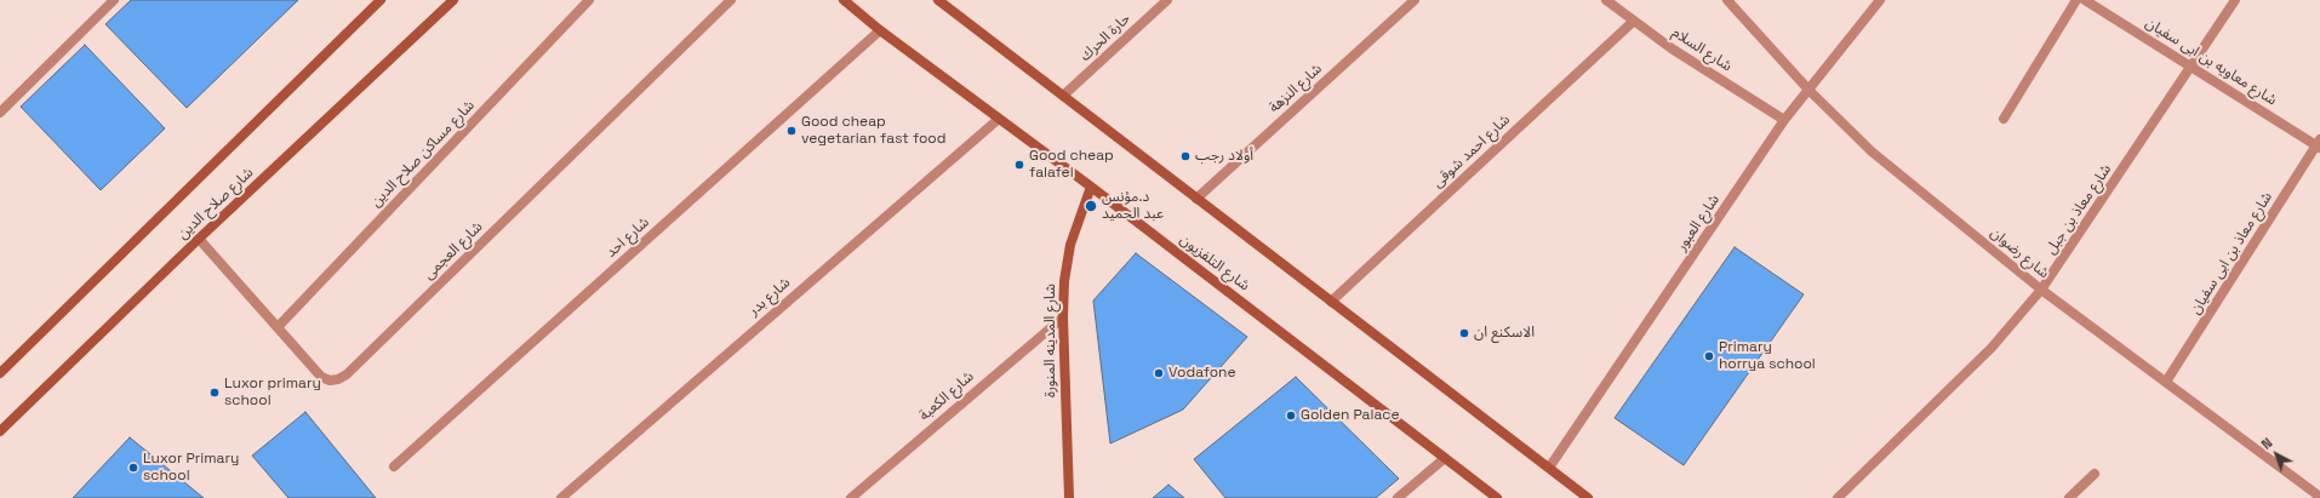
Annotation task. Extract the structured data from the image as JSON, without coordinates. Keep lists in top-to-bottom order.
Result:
{
  "streets": {
    "main road": ["شارع صلاح الدين", "شارع التلفزيون", "شارع المدينه المنورة"],
    "street": [
      "حارة الحرك",
      "شارع السلام",
      "شارع معاويه بن ابى سفيان",
      "شارع النزهة",
      "شارع احمد شوقى",
      "شارع مساكن صلاح الدين",
      "شارع معاذ بن جبل",
      "شارع العبور",
      "شارع احد",
      "شارع العجمى",
      "شارع رضوان",
      "شارع معاذ بن ابى سفيان",
      "شارع بدر",
      "شارع الكعبة"
    ]
  },
  "crossings": [
    ["شارع السلام", "شارع احمد شوقى"],
    ["شارع السلام", "شارع العبور"],
    ["شارع معاويه بن ابى سفيان", "شارع معاذ بن جبل"],
    ["شارع معاويه بن ابى سفيان", "شارع معاذ بن ابى سفيان"],
    ["شارع مساكن صلاح الدين", "شارع العجمى"],
    ["شارع صلاح الدين", "شارع العجمى"],
    ["شارع معاذ بن جبل", "شارع رضوان"],
    ["شارع العبور", "شارع رضوان"],
    ["شارع احد", "شارع التلفزيون"],
    ["شارع رضوان", "شارع معاذ بن ابى سفيان"],
    ["شارع التلفزيون", "شارع بدر"],
    ["شارع التلفزيون", "شارع المدينه المنورة"],
    ["شارع المدينه المنورة", "شارع الكعبة"]
  ],
  "places": [
    "Good cheap vegetarian fast food",
    "أولاد رجب",
    "Good cheap falafel",
    "د.مؤنس عبد الحميد",
    "الاسكنع ان",
    "Primary horrya school",
    "Vodafone",
    "Luxor primary school",
    "Golden Palace",
    "Luxor Primary school"
  ],
  "north": "top left"
}
